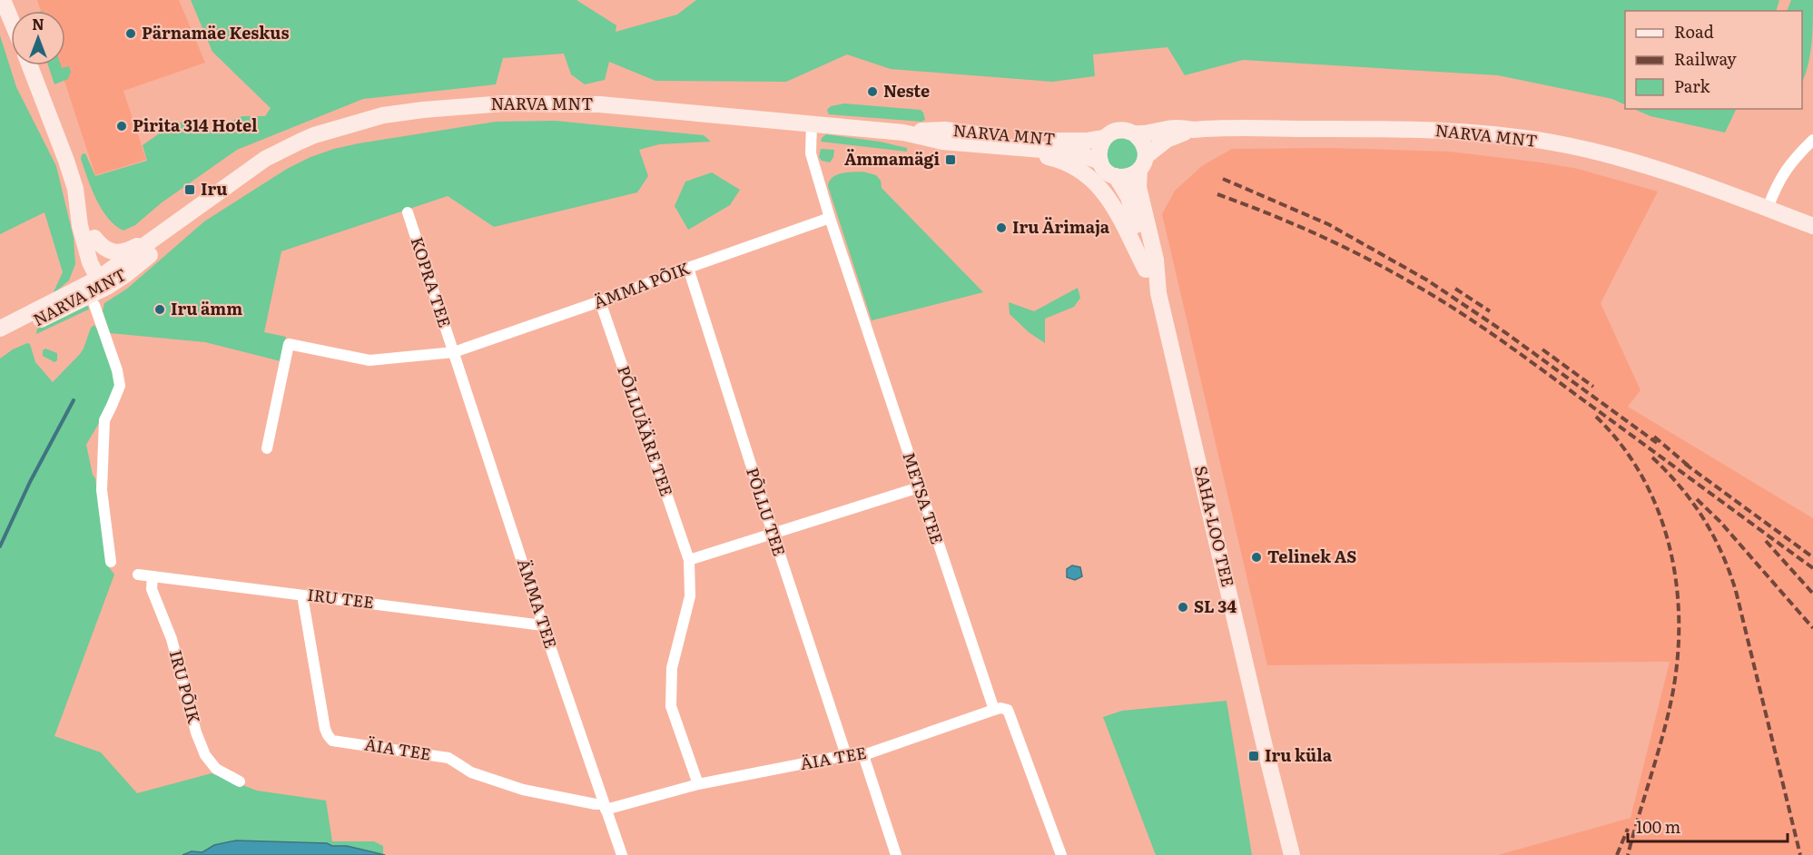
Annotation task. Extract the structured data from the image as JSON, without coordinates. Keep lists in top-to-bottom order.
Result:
{
  "streets": {
    "main road": ["NARVA MNT", "SAHA-LOO TEE"],
    "street": [
      "KOPRA TEE",
      "ÄMMA PÕIK",
      "PÕLLUÄÄRE TEE",
      "METSA TEE",
      "PÕLLU TEE",
      "IRU TEE",
      "ÄMMA TEE",
      "IRU PÕIK",
      "ÄIA TEE"
    ]
  },
  "crossings": [
    ["NARVA MNT", "METSA TEE"],
    ["NARVA MNT", "SAHA-LOO TEE"],
    ["KOPRA TEE", "ÄMMA PÕIK"],
    ["KOPRA TEE", "ÄMMA TEE"],
    ["ÄMMA PÕIK", "PÕLLUÄÄRE TEE"],
    ["ÄMMA PÕIK", "METSA TEE"],
    ["ÄMMA PÕIK", "PÕLLU TEE"],
    ["ÄMMA PÕIK", "ÄMMA TEE"],
    ["PÕLLUÄÄRE TEE", "ÄIA TEE"],
    ["METSA TEE", "ÄIA TEE"],
    ["PÕLLU TEE", "ÄIA TEE"],
    ["IRU TEE", "ÄMMA TEE"],
    ["IRU TEE", "IRU PÕIK"],
    ["IRU TEE", "ÄIA TEE"],
    ["ÄMMA TEE", "ÄIA TEE"]
  ],
  "places": {
    "other": [
      "Pärnamäe Keskus",
      "Neste",
      "Pirita 314 Hotel",
      "Iru Ärimaja",
      "Iru ämm",
      "Telinek AS",
      "SL 34"
    ],
    "transit": ["Ämmamägi", "Iru", "Iru küla"]
  },
  "legend": ["Road", "Railway", "Park"],
  "scale_bar": "100 m",
  "north": "top"
}
